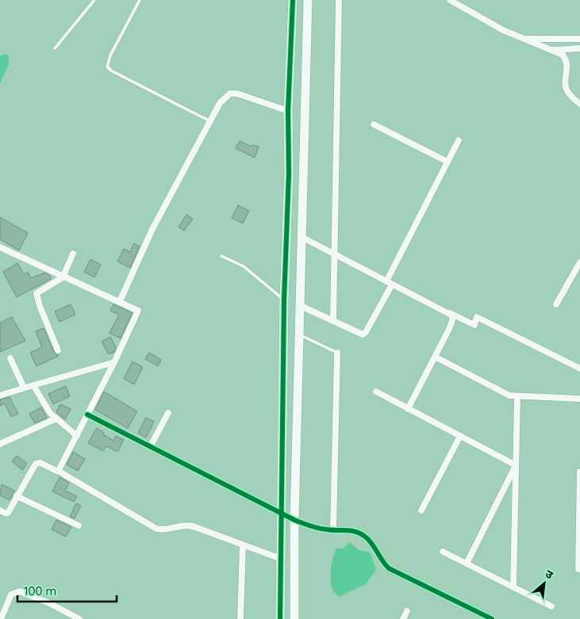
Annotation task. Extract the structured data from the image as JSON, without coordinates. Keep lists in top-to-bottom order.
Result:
{
  "scale_bar": "100 m",
  "north": "top right"
}
